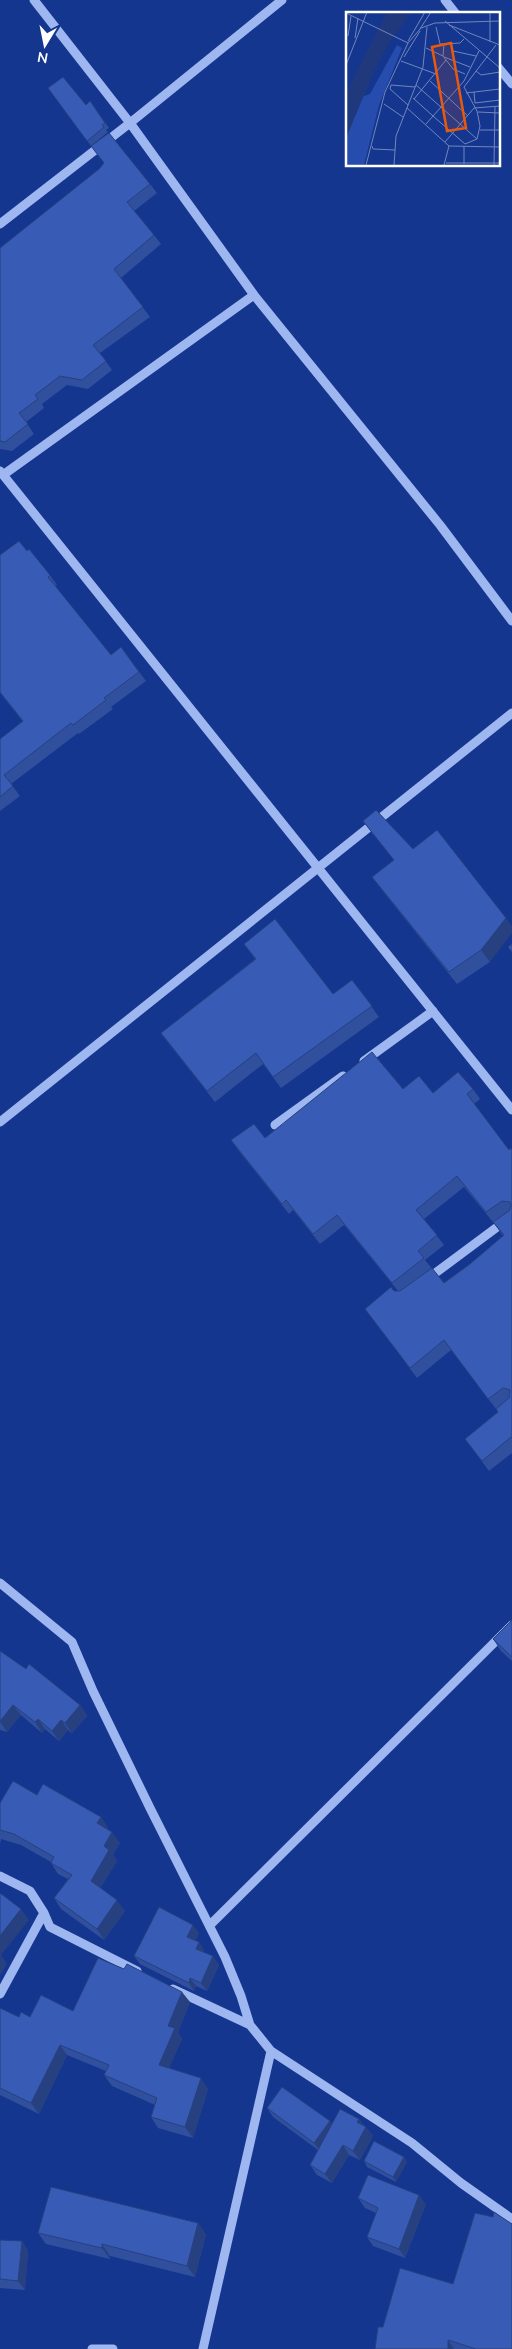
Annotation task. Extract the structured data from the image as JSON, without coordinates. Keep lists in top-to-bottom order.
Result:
{
  "north": "bottom"
}
